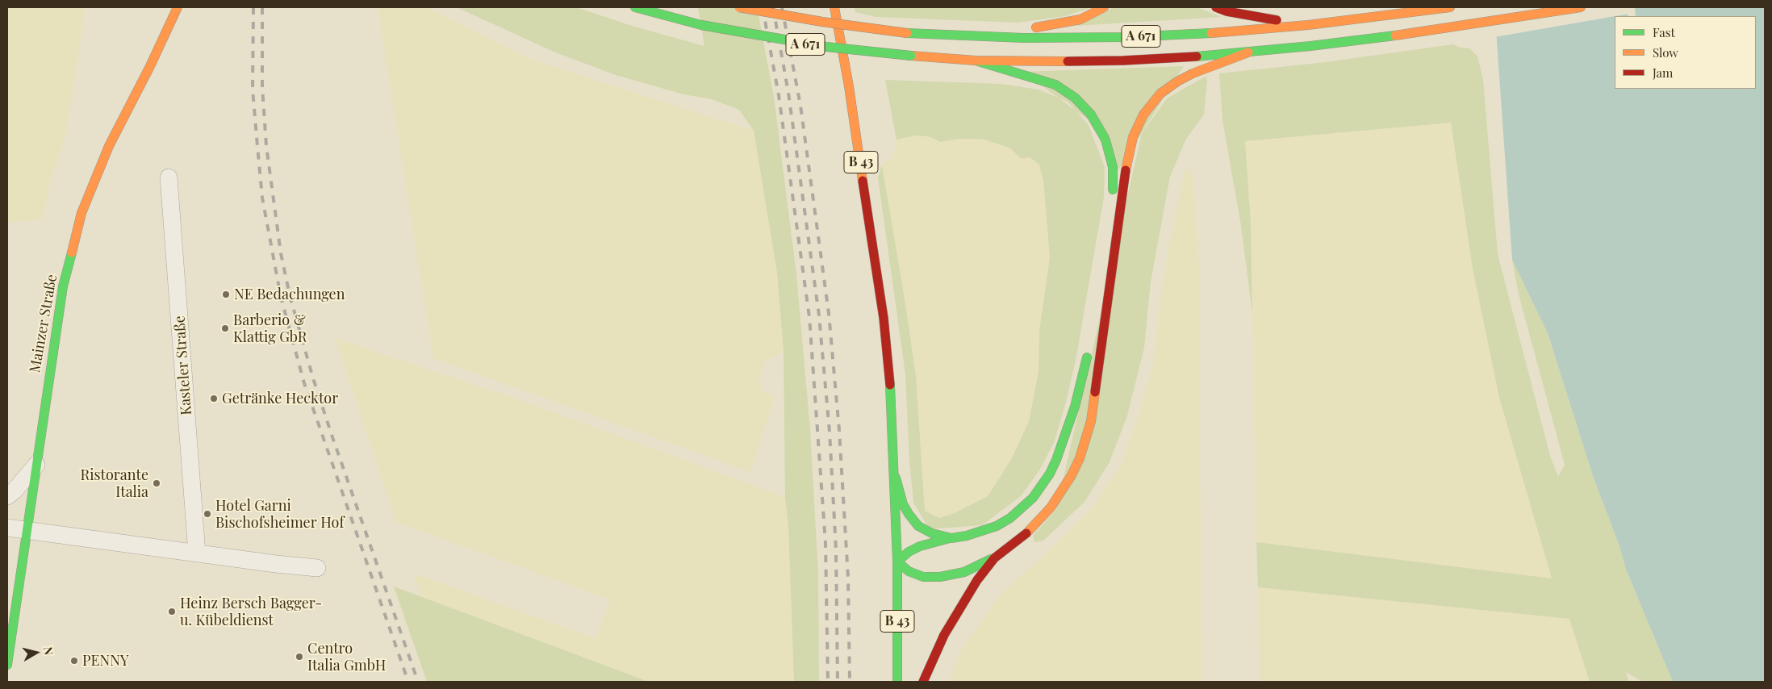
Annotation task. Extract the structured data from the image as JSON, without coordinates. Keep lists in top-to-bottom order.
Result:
{
  "streets": {
    "main road": ["A 671", "B 43", "Mainzer Straße"],
    "street": ["Kasteler Straße"]
  },
  "places": [
    "NE Bedachungen",
    "Barberio & Klattig GbR",
    "Getränke Hecktor",
    "Ristorante Italia",
    "Hotel Garni Bischofsheimer Hof",
    "Heinz Bersch Bagger- u. Kübeldienst",
    "Centro Italia GmbH",
    "PENNY"
  ],
  "legend": ["Fast", "Slow", "Jam"],
  "north": "right"
}
